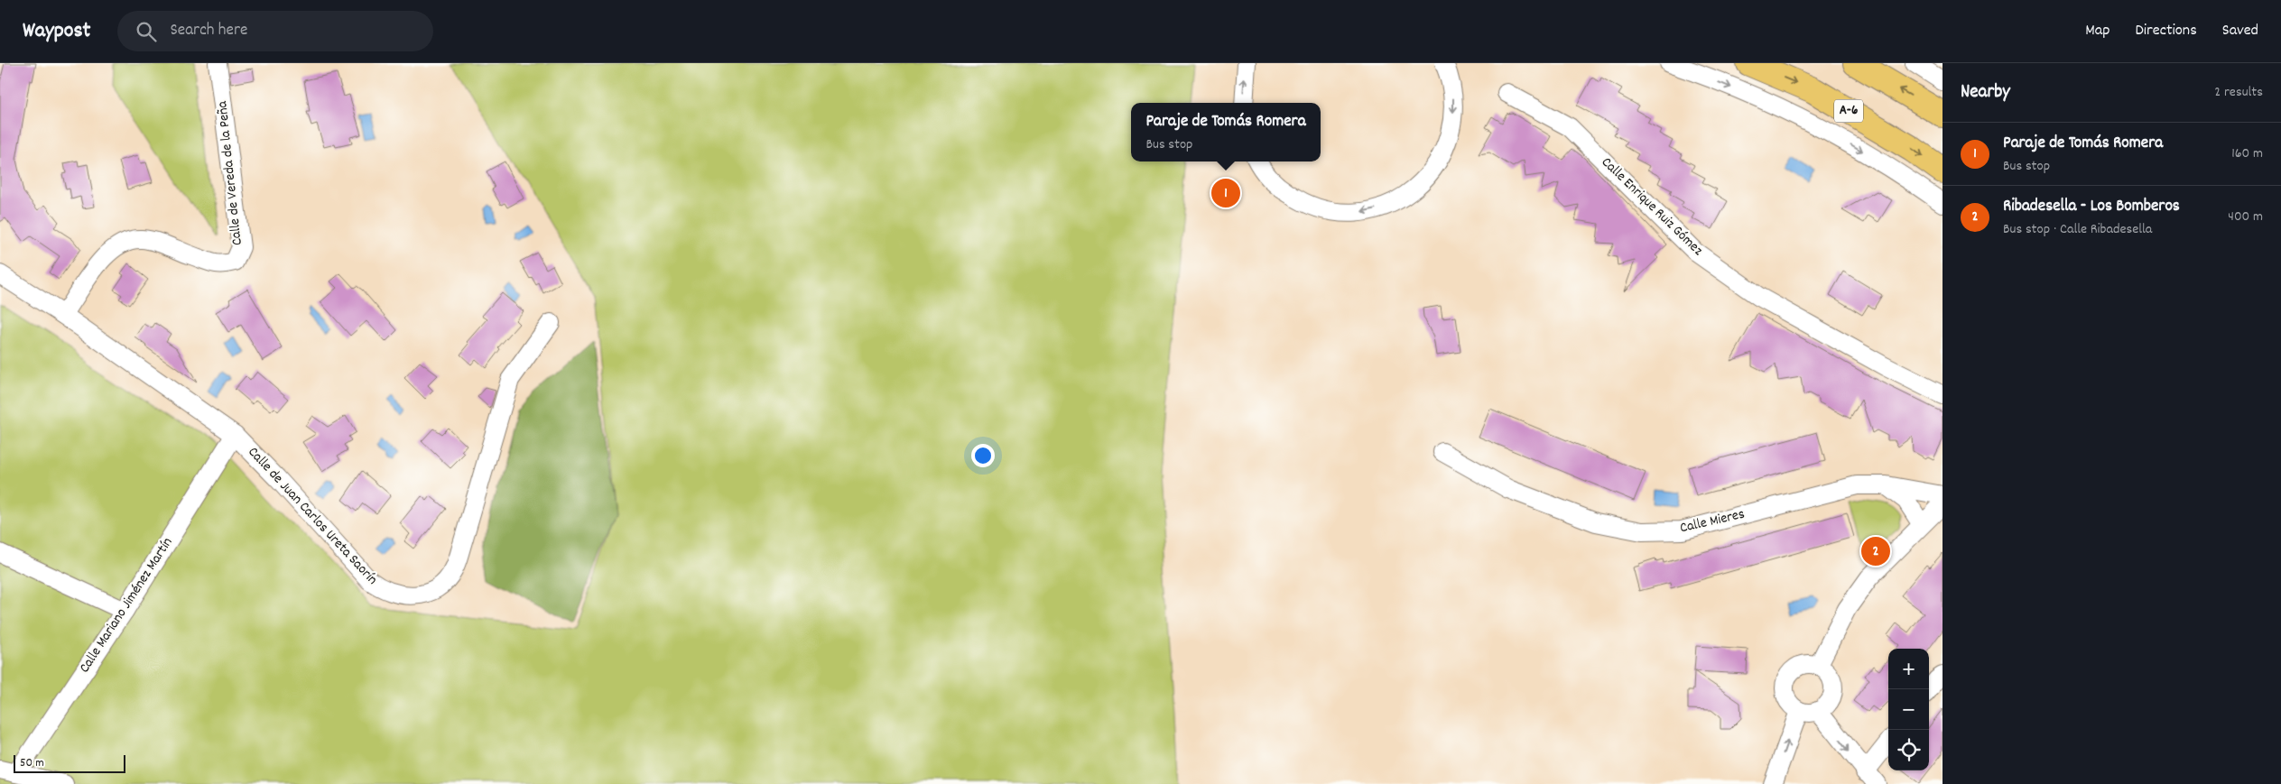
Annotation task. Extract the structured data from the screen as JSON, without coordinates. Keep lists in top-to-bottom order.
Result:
{
  "streets": {
    "highway": ["A-6"],
    "street": [
      "Calle de Vereda de la Peña",
      "Calle Enrique Ruiz Gómez",
      "Calle de Juan Carlos Ureta Saorín",
      "Calle Mieres",
      "Calle Mariano Jiménez Martín"
    ]
  },
  "crossings": [
    ["Calle de Vereda de la Peña", "Calle de Juan Carlos Ureta Saorín"],
    ["Calle de Juan Carlos Ureta Saorín", "Calle Mariano Jiménez Martín"]
  ],
  "scale_bar": "50 m",
  "page": {
    "header": "Waypost",
    "search": "Search here",
    "nav": ["Map", "Directions", "Saved"],
    "heading": ["Nearby", "2 results"],
    "popup": ["Paraje de Tomás Romera", "Bus stop"],
    "list": [
      {
        "mark": "1",
        "name": "Paraje de Tomás Romera",
        "note": "Bus stop",
        "value": "160 m"
      },
      {
        "mark": "2",
        "name": "Ribadesella - Los Bomberos",
        "note": "Bus stop · Calle Ribadesella",
        "value": "400 m"
      }
    ],
    "pins": ["1", "2"],
    "map_buttons": ["+", "−"],
    "scale": "50 m"
  }
}
